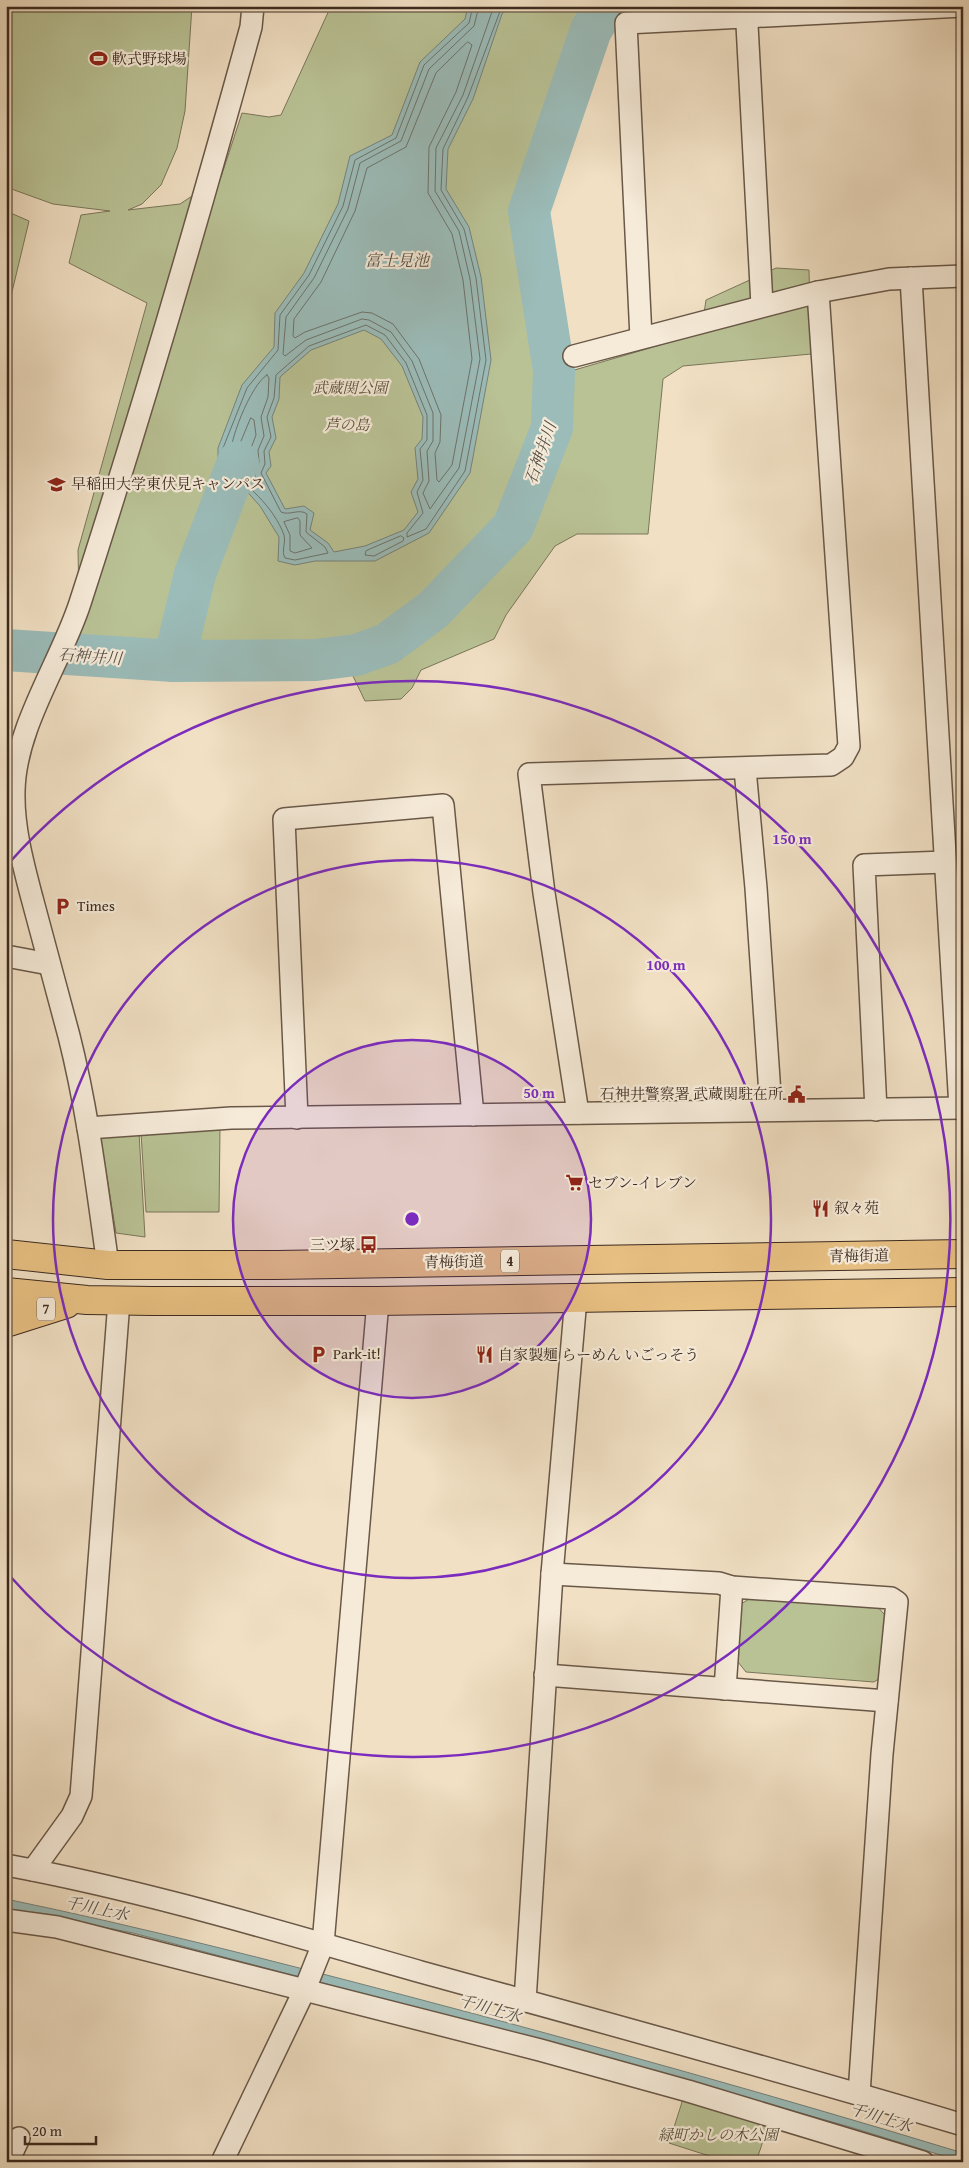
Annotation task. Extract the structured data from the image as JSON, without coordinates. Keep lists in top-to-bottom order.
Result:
{
  "streets": {
    "main road": ["青梅街道", "4", "7"]
  },
  "water": ["富士見池", "石神井川", "千川上水"],
  "parks": ["武蔵関公園", "芦の島", "緑町かしの木公園"],
  "places": {
    "sports": ["軟式野球場"],
    "school or university": ["早稲田大学東伏見キャンパス"],
    "parking": ["Times", "Park-it!"],
    "public building": ["石神井警察署 武蔵関駐在所"],
    "supermarket": ["セブン-イレブン"],
    "restaurant": ["叙々苑", "自家製麺 らーめん いごっそう"],
    "bus stop": ["三ツ塚"]
  },
  "scale_bar": "20 m",
  "rings": ["150 m", "100 m", "50 m"]
}
